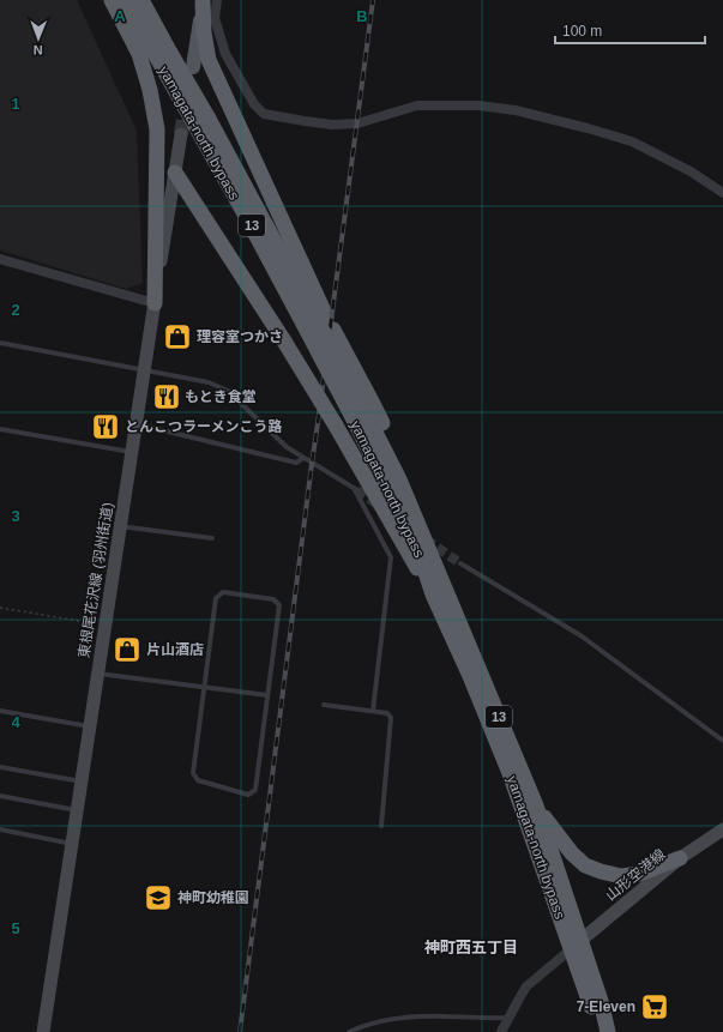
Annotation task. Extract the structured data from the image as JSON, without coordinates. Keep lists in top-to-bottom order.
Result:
{
  "streets": {
    "highway": ["yamagata-north bypass", "13"],
    "main road": ["東根尾花沢線 (羽州街道)", "山形空港線"]
  },
  "crossings": [
    ["yamagata-north bypass", "山形空港線"]
  ],
  "districts": ["神町西五丁目"],
  "places": {
    "shop": ["理容室つかさ", "片山酒店"],
    "restaurant": ["もとき食堂", "とんこつラーメンこう路"],
    "school or university": ["神町幼稚園"],
    "supermarket": ["7-Eleven"]
  },
  "scale_bar": "100 m",
  "north": "bottom",
  "grid": {
    "columns": ["A", "B"],
    "rows": [
      "1",
      "2",
      "3",
      "4",
      "5"
    ]
  }
}
